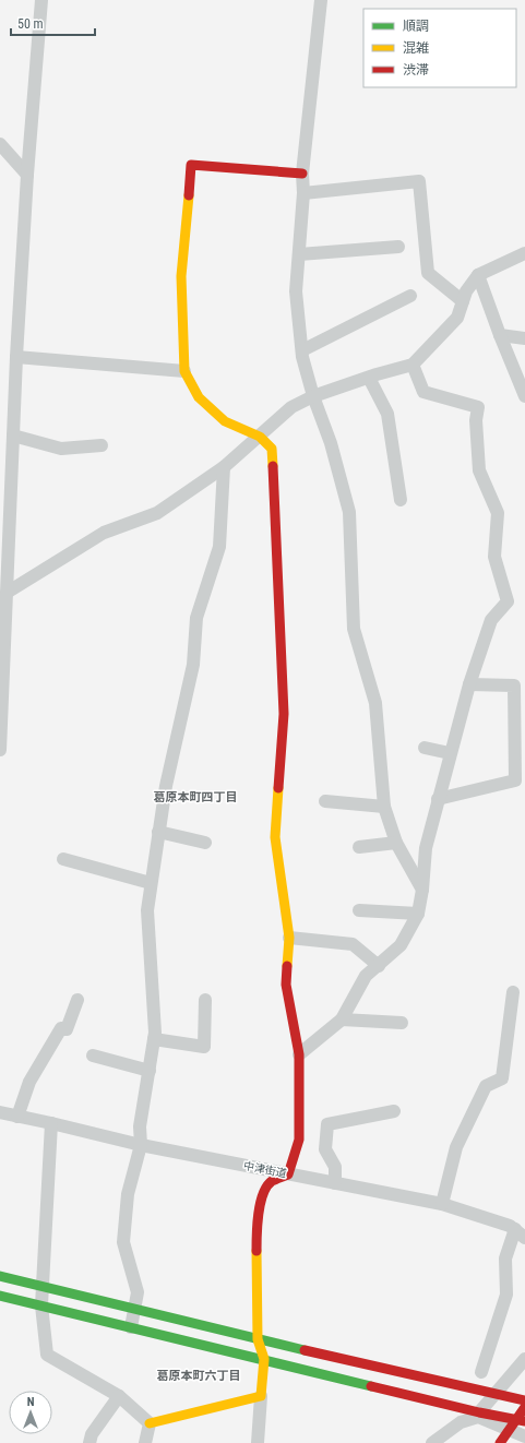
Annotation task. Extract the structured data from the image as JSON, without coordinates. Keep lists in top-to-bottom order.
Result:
{
  "streets": {
    "street": ["中津街道"]
  },
  "districts": ["葛原本町四丁目", "葛原本町六丁目"],
  "legend": ["順調", "混雑", "渋滞"],
  "scale_bar": "50 m",
  "north": "top"
}
